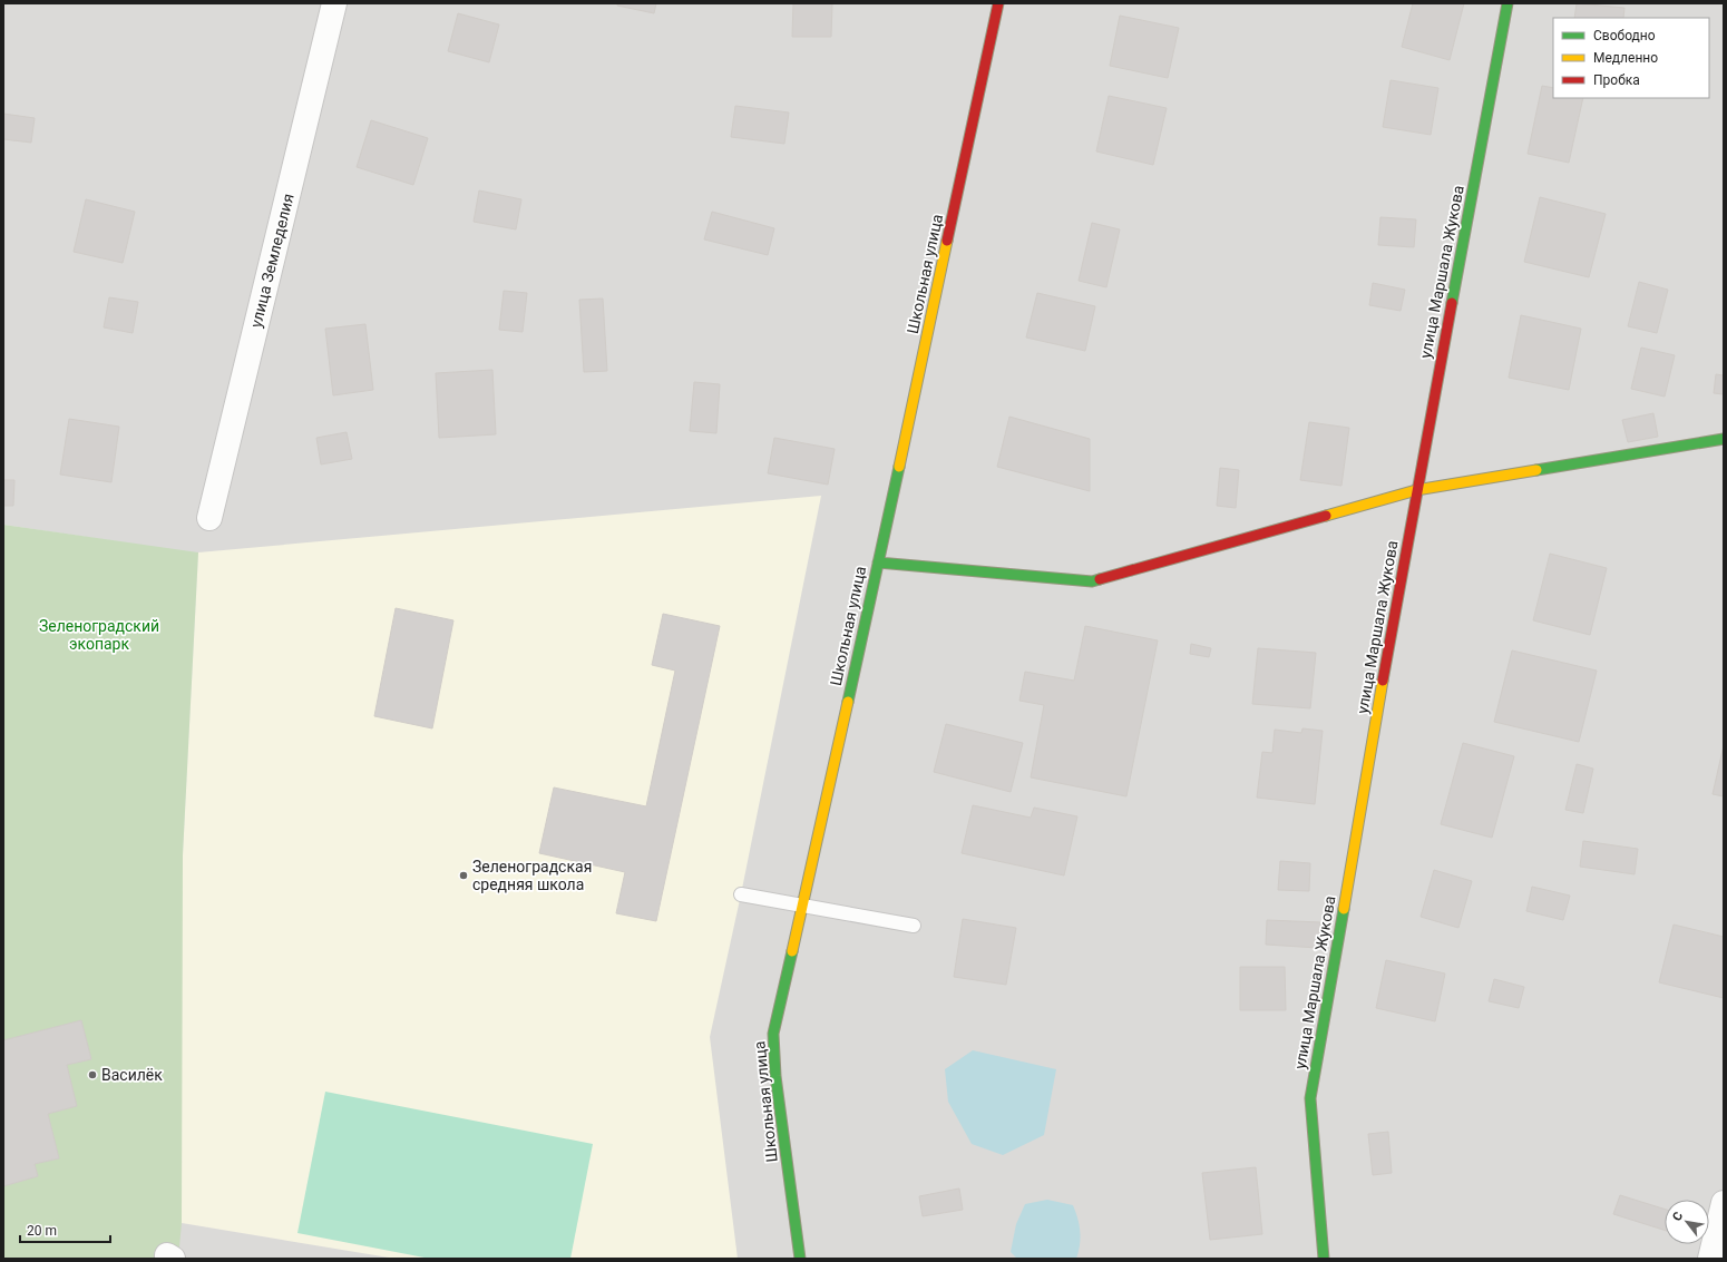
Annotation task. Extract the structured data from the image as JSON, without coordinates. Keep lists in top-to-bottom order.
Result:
{
  "streets": {
    "street": ["улица Земледелия", "улица Маршала Жукова", "Школьная улица"]
  },
  "parks": ["Зеленоградский экопарк"],
  "places": ["Зеленоградская средняя школа", "Василёк"],
  "legend": ["Свободно", "Медленно", "Пробка"],
  "scale_bar": "20 m",
  "north": "top left"
}
